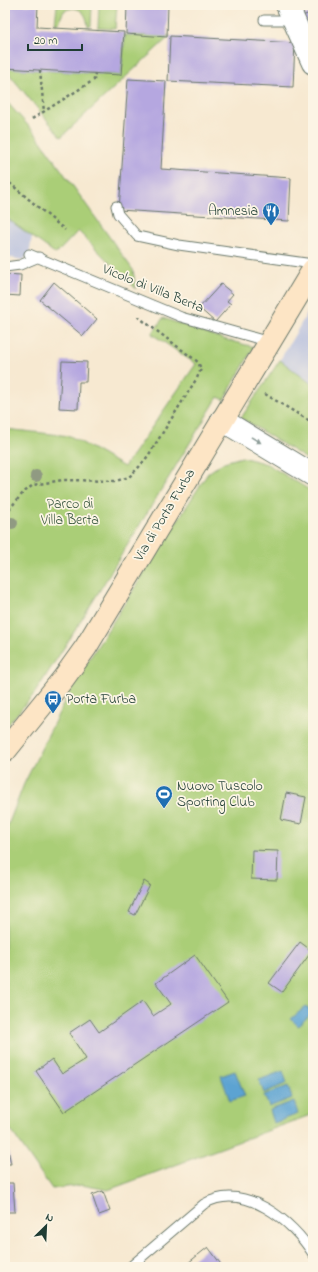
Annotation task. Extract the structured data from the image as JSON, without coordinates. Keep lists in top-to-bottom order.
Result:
{
  "streets": {
    "main road": ["Via di Porta Furba"],
    "lane": ["Vicolo di Villa Berta"]
  },
  "crossings": [
    ["Vicolo di Villa Berta", "Via di Porta Furba"]
  ],
  "parks": ["Parco di Villa Berta"],
  "places": {
    "restaurant": ["Amnesia"],
    "bus stop": ["Porta Furba"],
    "sports": ["Nuovo Tuscolo Sporting Club"]
  },
  "scale_bar": "20 m",
  "north": "top right"
}
